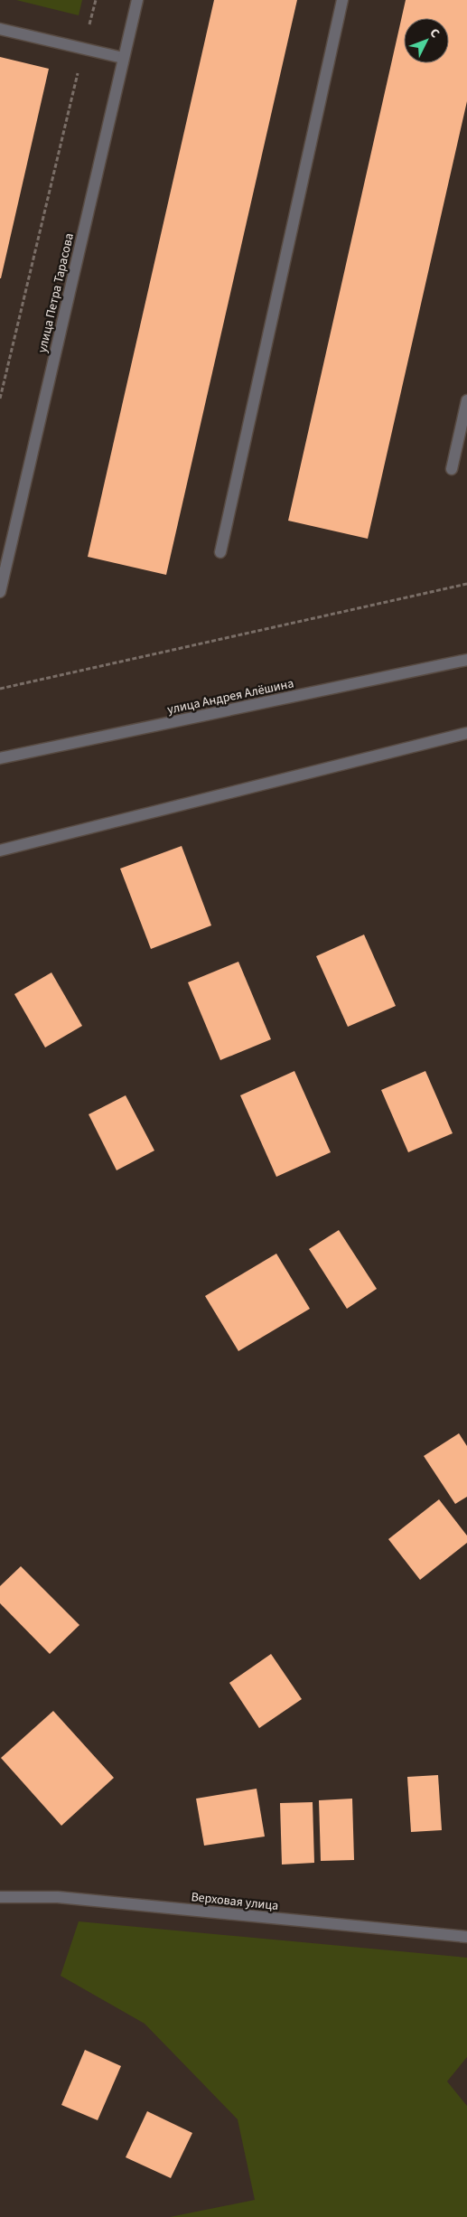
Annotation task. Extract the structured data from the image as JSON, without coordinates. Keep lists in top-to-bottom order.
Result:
{
  "streets": {
    "street": ["улица Петра Тарасова", "улица Андрея Алёшина", "Верховая улица"]
  },
  "north": "top right"
}
